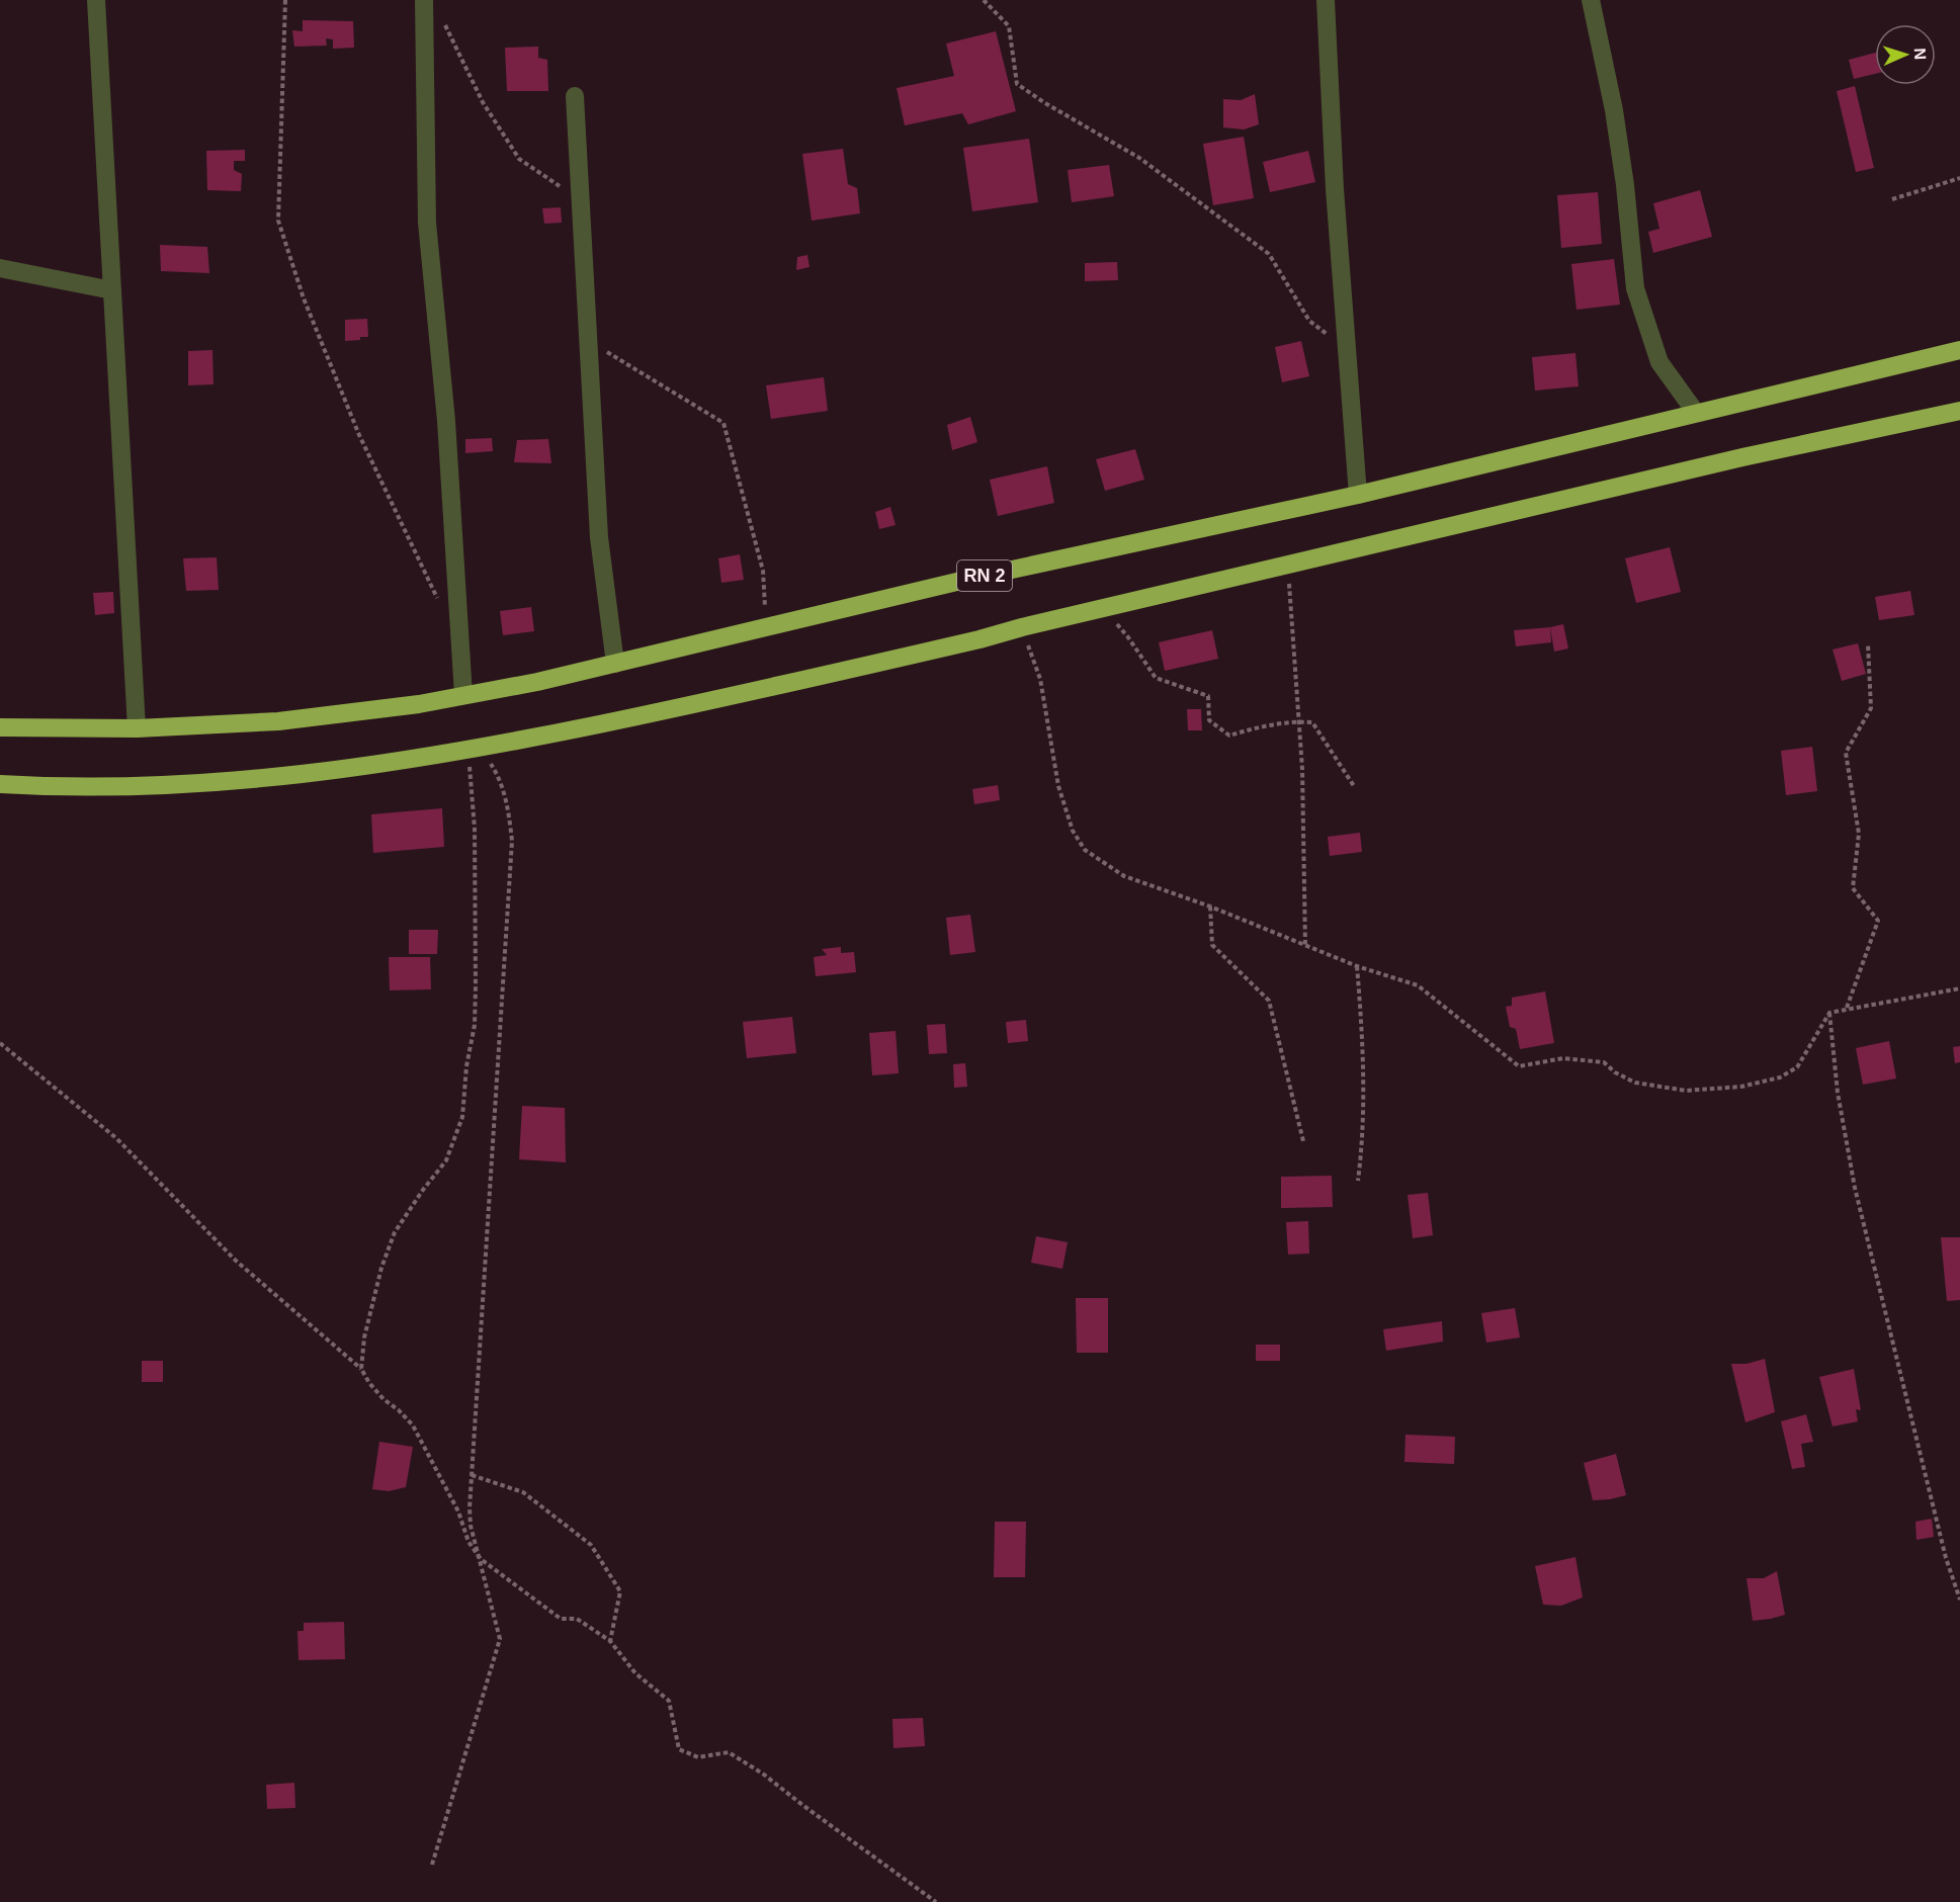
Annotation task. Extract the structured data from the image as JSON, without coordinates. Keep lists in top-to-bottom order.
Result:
{
  "streets": {
    "highway": ["RN 2"]
  },
  "north": "right"
}
